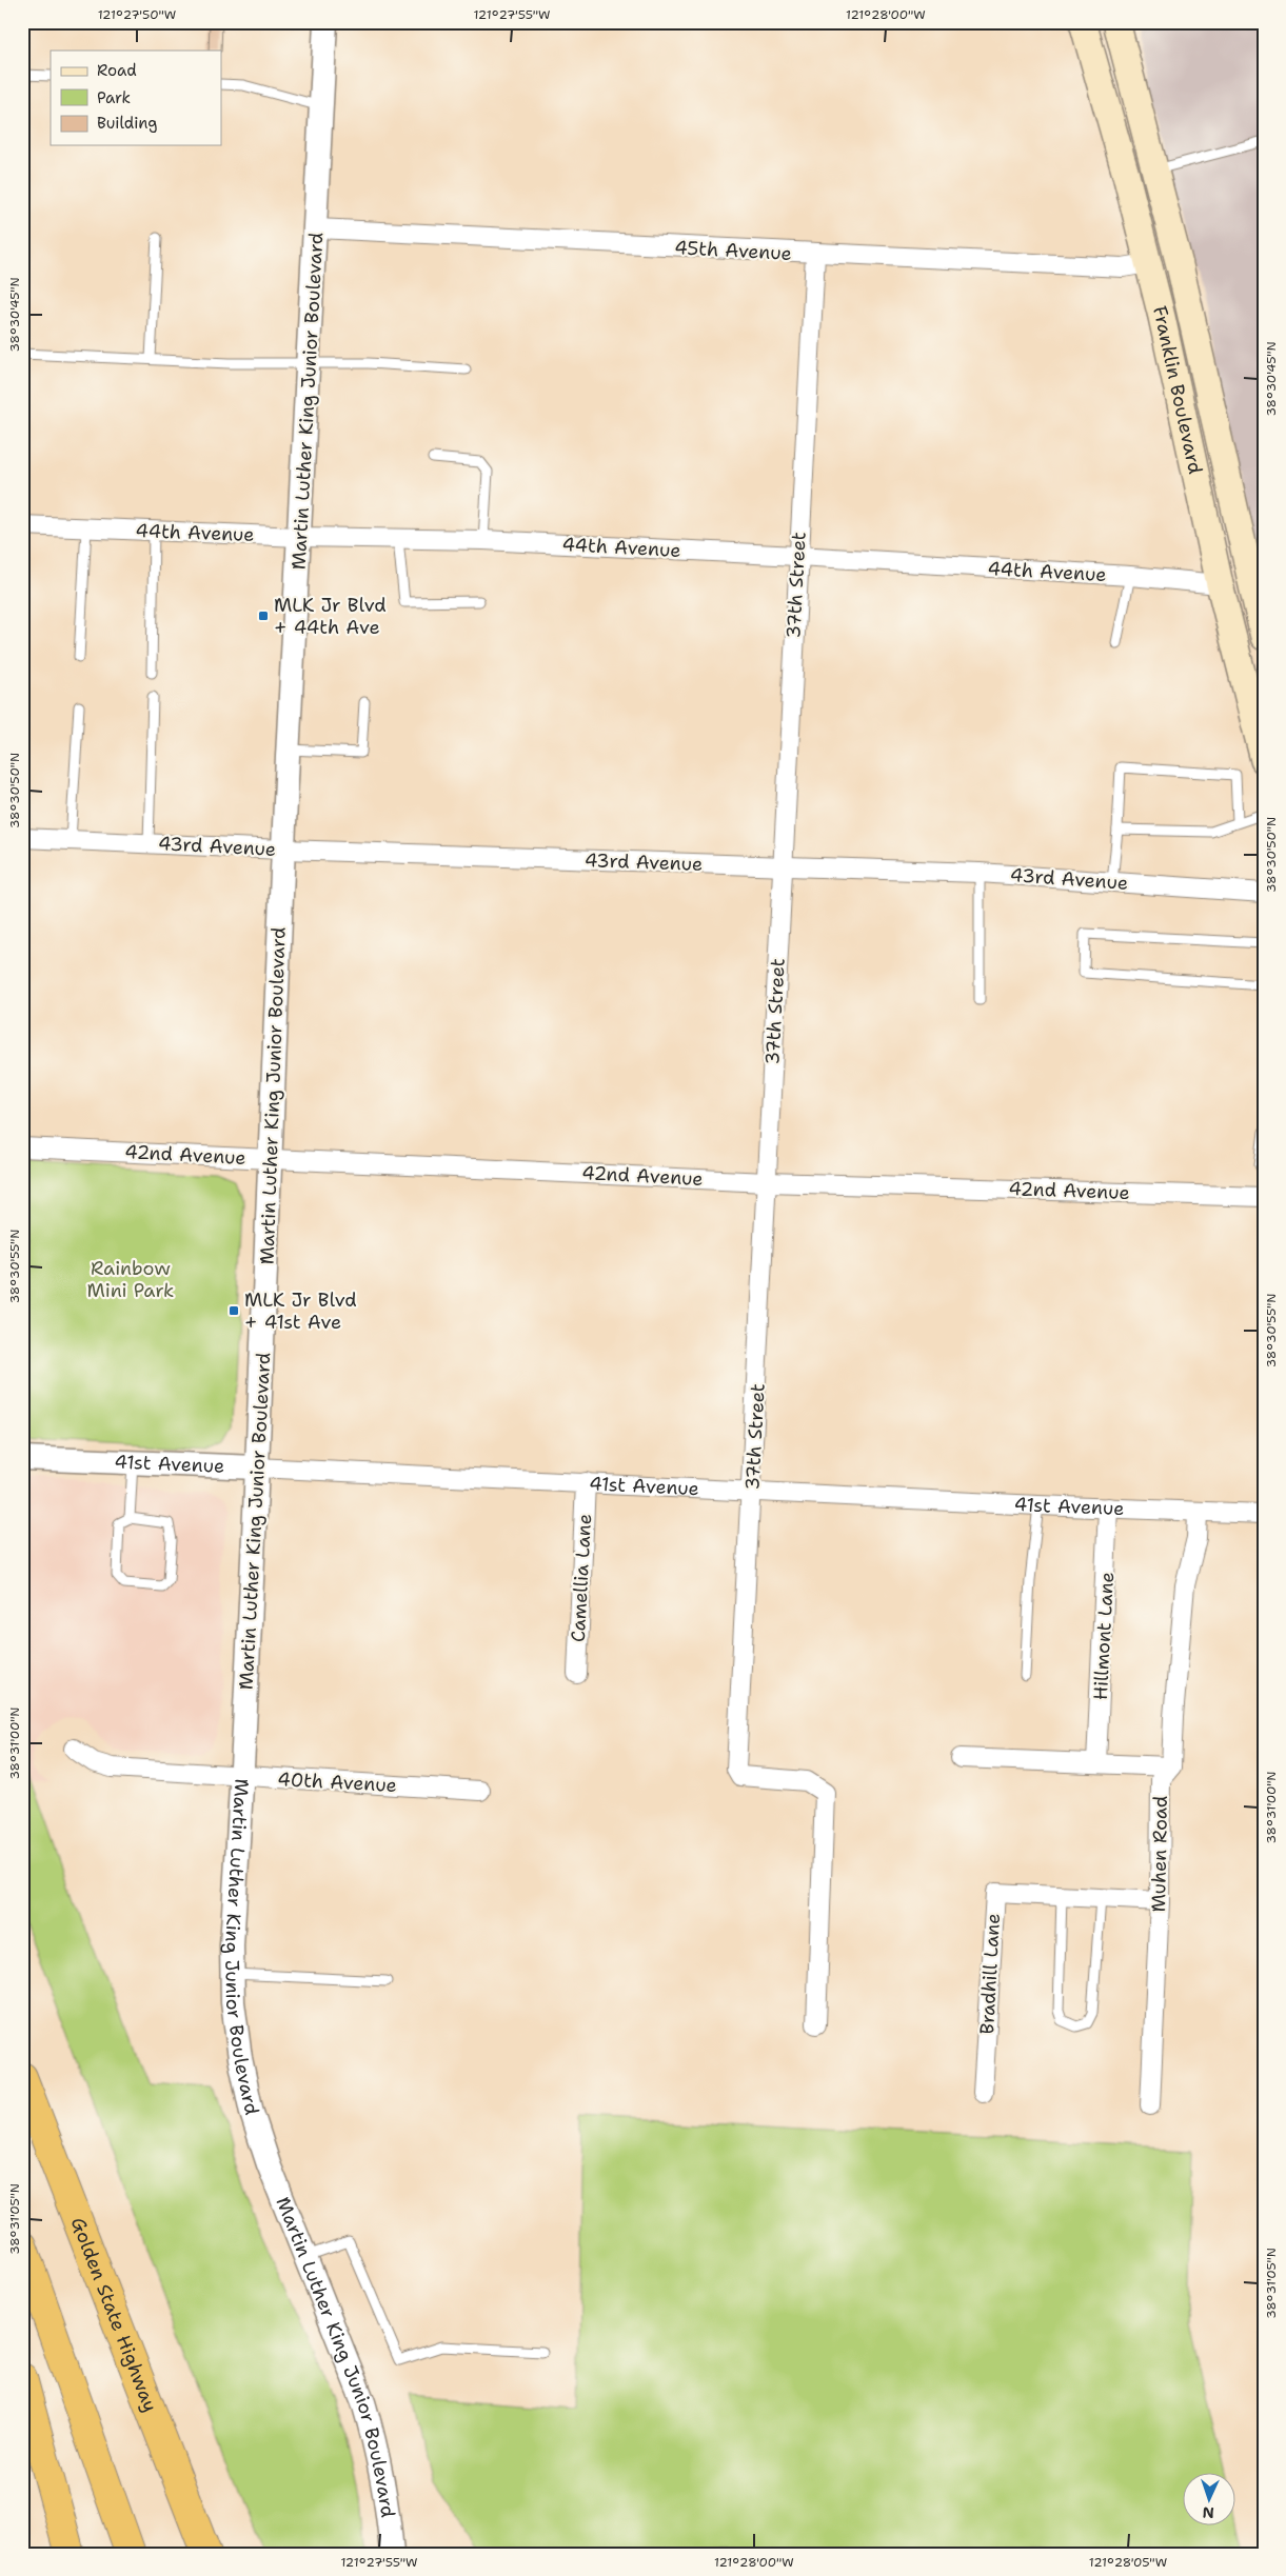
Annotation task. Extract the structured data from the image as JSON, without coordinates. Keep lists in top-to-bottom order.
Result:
{
  "streets": {
    "highway": ["Golden State Highway"],
    "main road": ["Franklin Boulevard"],
    "street": [
      "45th Avenue",
      "Martin Luther King Junior Boulevard",
      "44th Avenue",
      "37th Street",
      "43rd Avenue",
      "42nd Avenue",
      "41st Avenue",
      "Camellia Lane",
      "Hillmont Lane",
      "40th Avenue",
      "Muhen Road",
      "Bradhill Lane"
    ]
  },
  "crossings": [
    ["45th Avenue", "Franklin Boulevard"],
    ["45th Avenue", "Martin Luther King Junior Boulevard"],
    ["45th Avenue", "37th Street"],
    ["Franklin Boulevard", "44th Avenue"],
    ["Martin Luther King Junior Boulevard", "44th Avenue"],
    ["Martin Luther King Junior Boulevard", "43rd Avenue"],
    ["Martin Luther King Junior Boulevard", "42nd Avenue"],
    ["Martin Luther King Junior Boulevard", "41st Avenue"],
    ["Martin Luther King Junior Boulevard", "40th Avenue"],
    ["44th Avenue", "37th Street"],
    ["37th Street", "43rd Avenue"],
    ["37th Street", "42nd Avenue"],
    ["37th Street", "41st Avenue"],
    ["41st Avenue", "Camellia Lane"],
    ["41st Avenue", "Hillmont Lane"],
    ["41st Avenue", "Muhen Road"],
    ["Muhen Road", "Bradhill Lane"]
  ],
  "parks": ["Rainbow Mini Park"],
  "places": {
    "transit": ["MLK Jr Blvd + 44th Ave", "MLK Jr Blvd + 41st Ave"]
  },
  "legend": ["Road", "Park", "Building"],
  "north": "bottom",
  "coordinates": [
    "121°27'50\"W",
    "121°27'55\"W",
    "121°28'00\"W",
    "38°30'45\"N",
    "38°30'50\"N",
    "38°30'55\"N",
    "38°31'00\"N",
    "38°31'05\"N",
    "121°28'05\"W"
  ]
}
